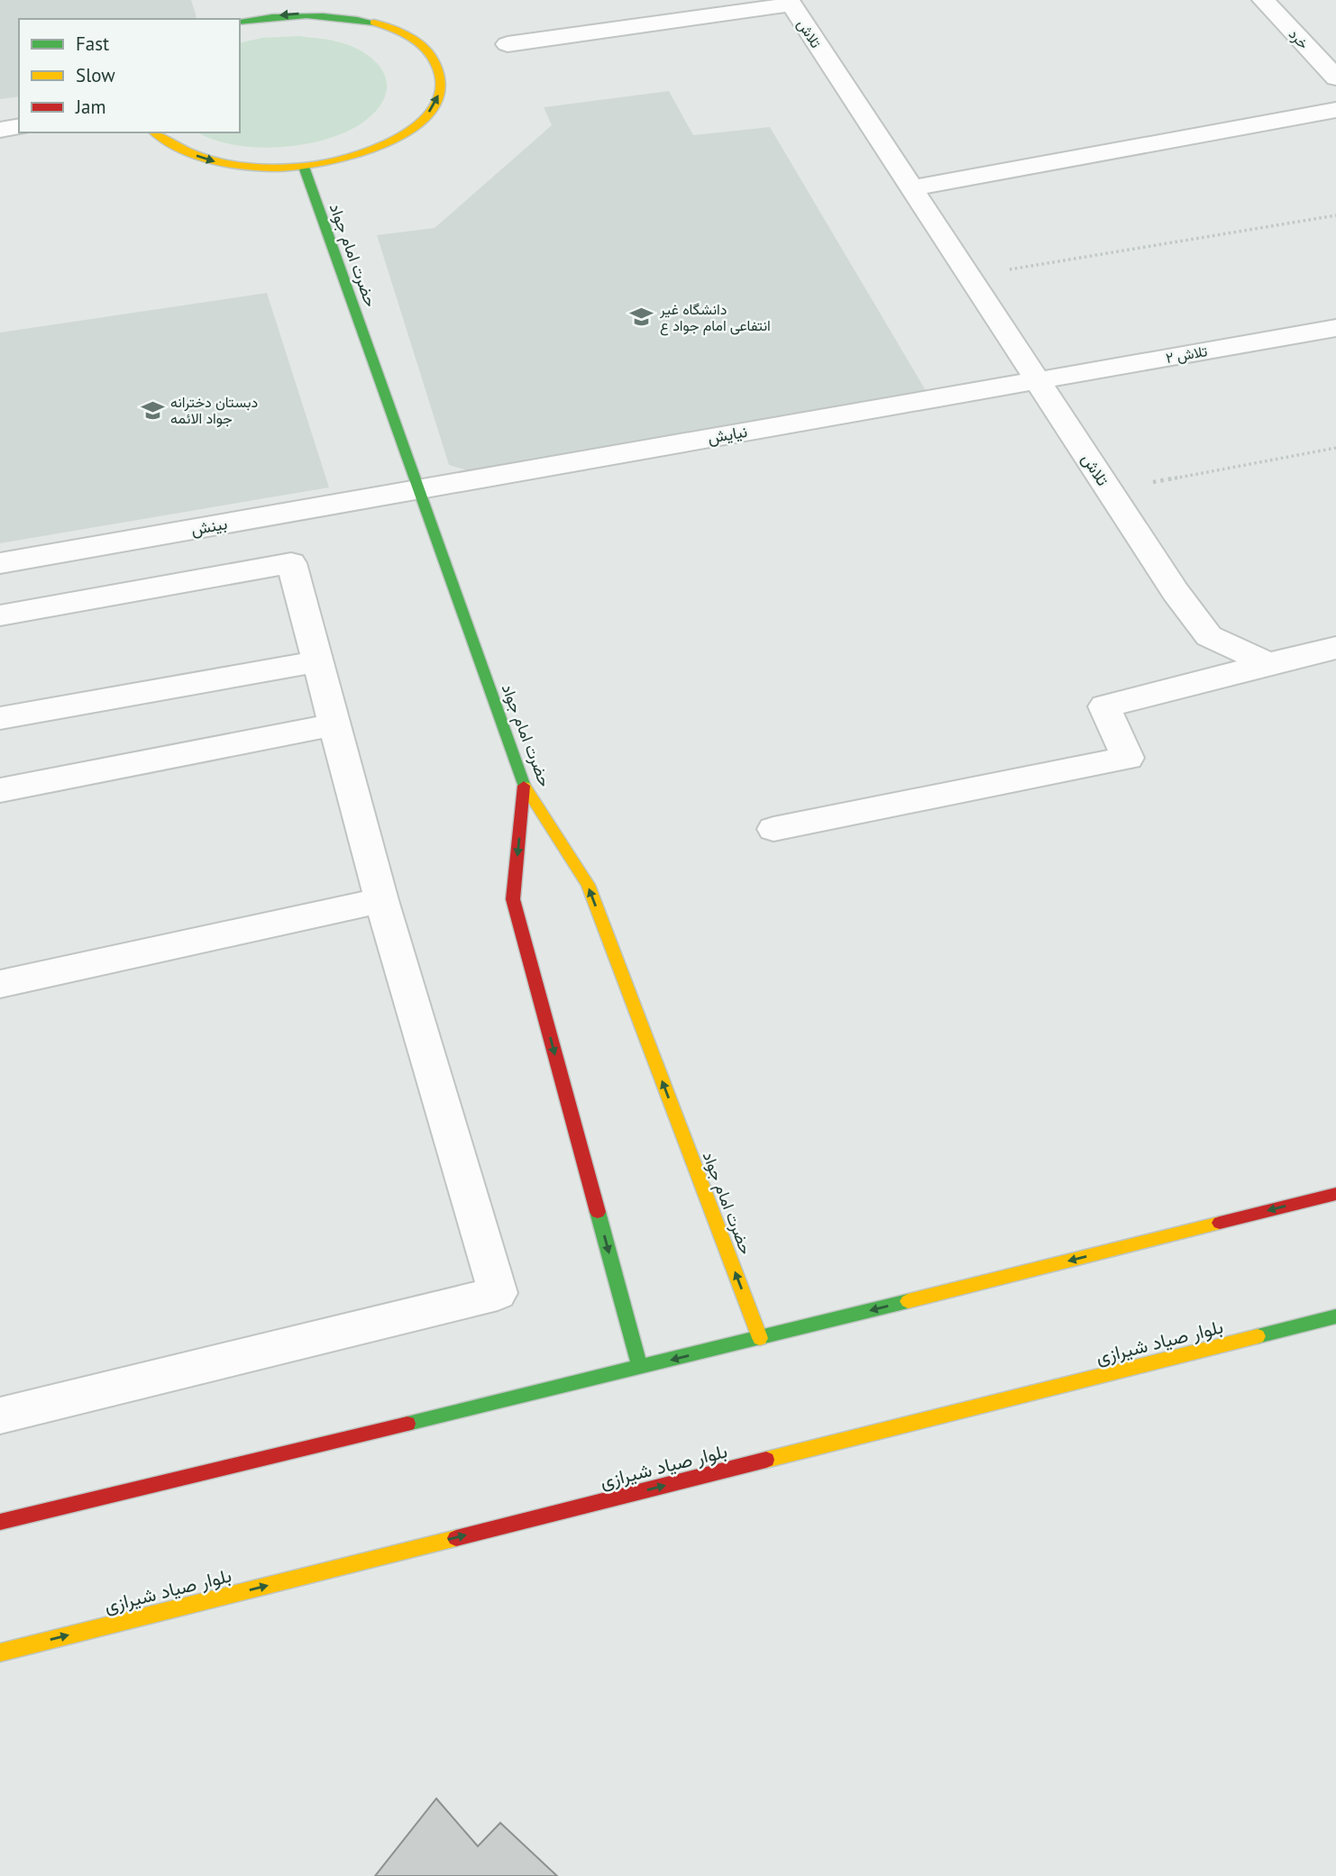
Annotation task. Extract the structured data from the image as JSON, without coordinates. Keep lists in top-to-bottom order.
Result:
{
  "streets": {
    "street": [
      "تلاش",
      "خرد",
      "حضرت امام جواد",
      "تلاش ۲",
      "نیایش",
      "بینش",
      "بلوار صیاد شیرازی"
    ]
  },
  "crossings": [
    ["تلاش", "تلاش ۲"],
    ["تلاش", "نیایش"],
    ["حضرت امام جواد", "نیایش"],
    ["حضرت امام جواد", "بینش"],
    ["تلاش ۲", "نیایش"],
    ["نیایش", "بینش"]
  ],
  "places": {
    "school or university": ["دانشگاه غیر انتفاعی امام جواد ع", "دبستان دخترانه جواد الائمه"]
  },
  "legend": ["Fast", "Slow", "Jam"]
}
